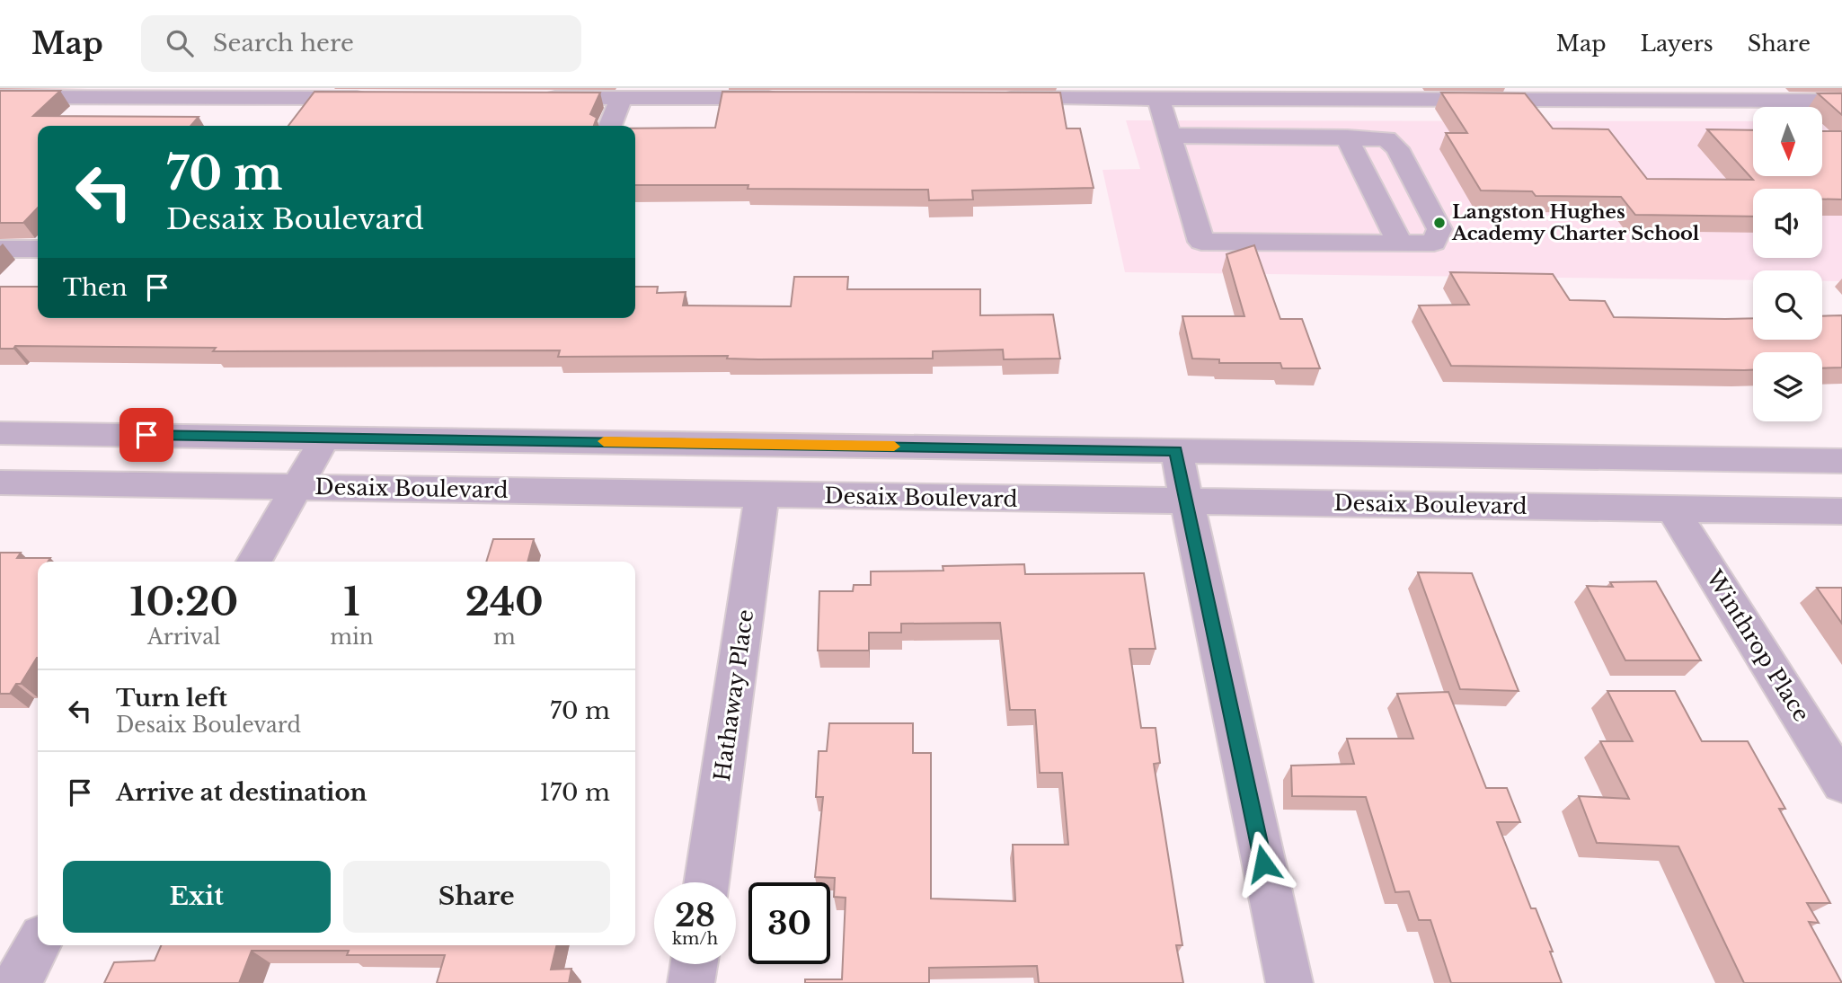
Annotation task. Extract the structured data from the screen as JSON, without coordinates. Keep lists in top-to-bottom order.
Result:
{
  "streets": {
    "street": ["Desaix Boulevard", "Winthrop Place", "Hathaway Place"]
  },
  "crossings": [
    ["Desaix Boulevard", "Winthrop Place"],
    ["Desaix Boulevard", "Hathaway Place"]
  ],
  "places": ["Langston Hughes Academy Charter School"],
  "north": "bottom",
  "page": {
    "header": "Map",
    "search": "Search here",
    "nav": ["Map", "Layers", "Share"],
    "turn": ["70 m", "Desaix Boulevard"],
    "then": "Then",
    "eta": [
      "10:20",
      "Arrival",
      "1",
      "min",
      "240",
      "m"
    ],
    "list": [
      {
        "name": "Turn left",
        "note": "Desaix Boulevard",
        "value": "70 m"
      },
      {
        "name": "Arrive at destination",
        "value": "170 m"
      }
    ],
    "buttons": ["Exit", "Share"],
    "speed": "28 km/h",
    "limit": "30"
  }
}
